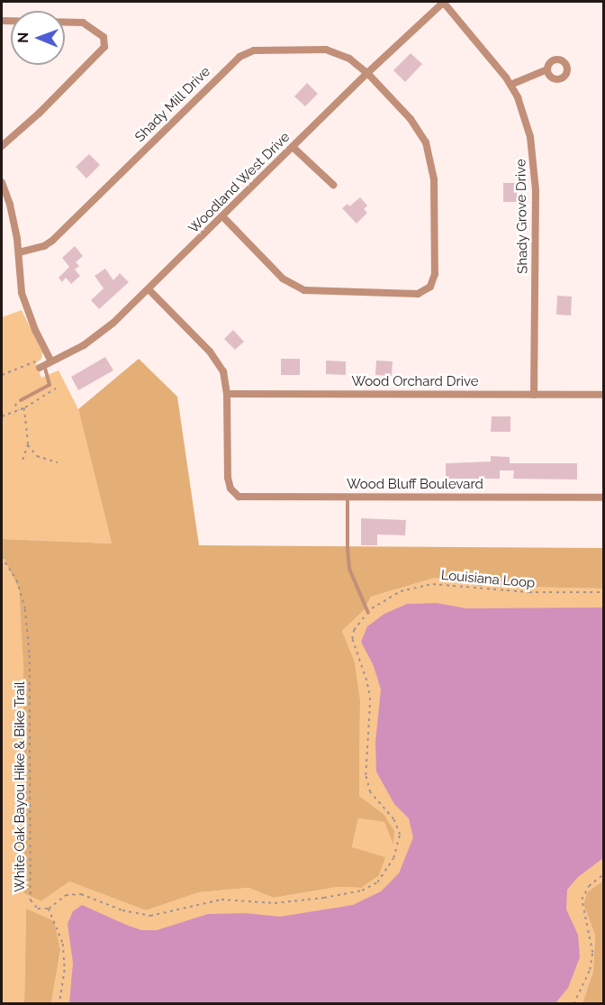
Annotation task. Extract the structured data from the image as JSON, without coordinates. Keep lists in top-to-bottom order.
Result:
{
  "streets": {
    "street": [
      "Shady Mill Drive",
      "Woodland West Drive",
      "Shady Grove Drive",
      "Wood Orchard Drive",
      "Wood Bluff Boulevard"
    ],
    "path": ["Louisiana Loop", "White Oak Bayou Hike & Bike Trail"]
  },
  "crossings": [
    ["Shady Mill Drive", "Woodland West Drive"],
    ["Woodland West Drive", "Shady Grove Drive"],
    ["Shady Grove Drive", "Wood Orchard Drive"],
    ["Wood Orchard Drive", "Wood Bluff Boulevard"],
    ["Louisiana Loop", "White Oak Bayou Hike & Bike Trail"]
  ],
  "north": "left"
}
